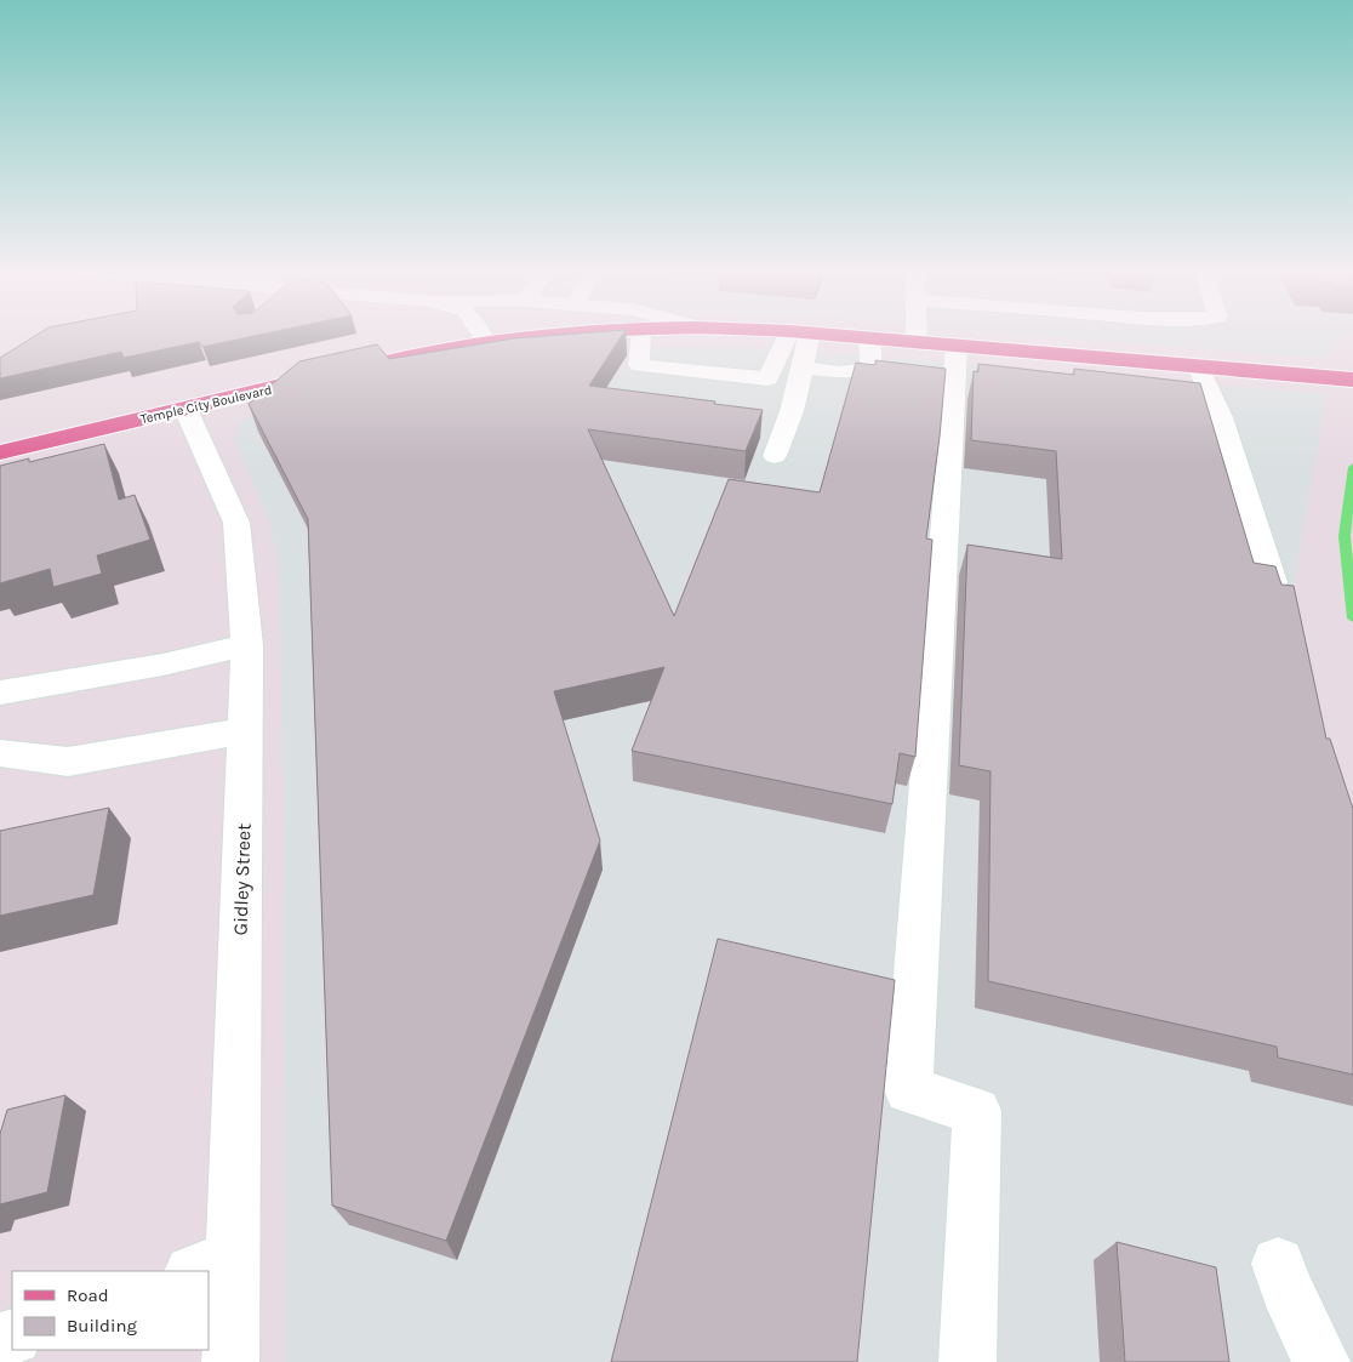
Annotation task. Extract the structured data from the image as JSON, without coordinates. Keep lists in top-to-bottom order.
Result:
{
  "streets": {
    "main road": ["Temple City Boulevard"],
    "street": ["Gidley Street"]
  },
  "crossings": [
    ["Temple City Boulevard", "Gidley Street"]
  ],
  "legend": ["Road", "Building"]
}
